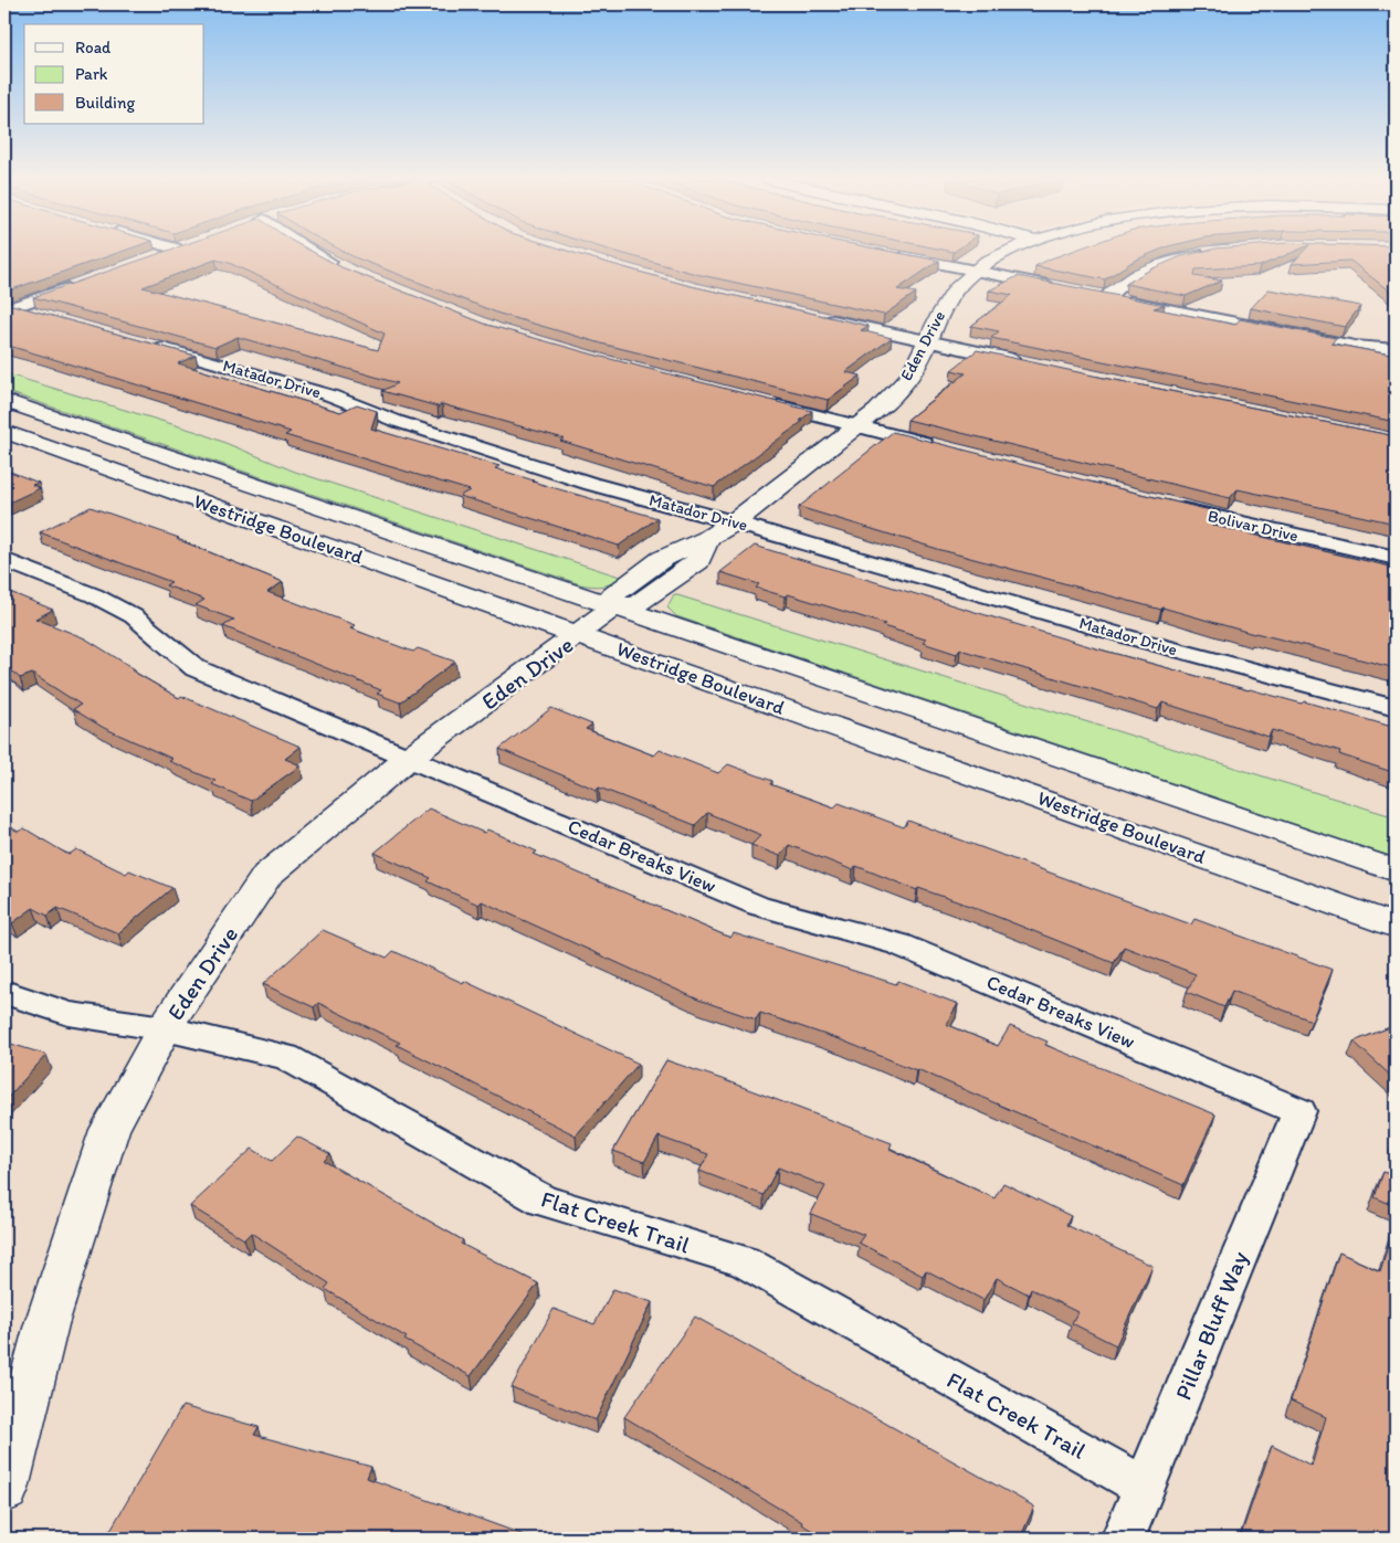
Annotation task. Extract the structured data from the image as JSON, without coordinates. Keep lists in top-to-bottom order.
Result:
{
  "streets": {
    "street": [
      "Eden Drive",
      "Matador Drive",
      "Bolivar Drive",
      "Westridge Boulevard",
      "Cedar Breaks View",
      "Flat Creek Trail",
      "Pillar Bluff Way"
    ]
  },
  "crossings": [
    ["Eden Drive", "Matador Drive"],
    ["Eden Drive", "Westridge Boulevard"],
    ["Eden Drive", "Cedar Breaks View"],
    ["Eden Drive", "Flat Creek Trail"],
    ["Cedar Breaks View", "Pillar Bluff Way"],
    ["Flat Creek Trail", "Pillar Bluff Way"]
  ],
  "legend": ["Road", "Park", "Building"]
}
